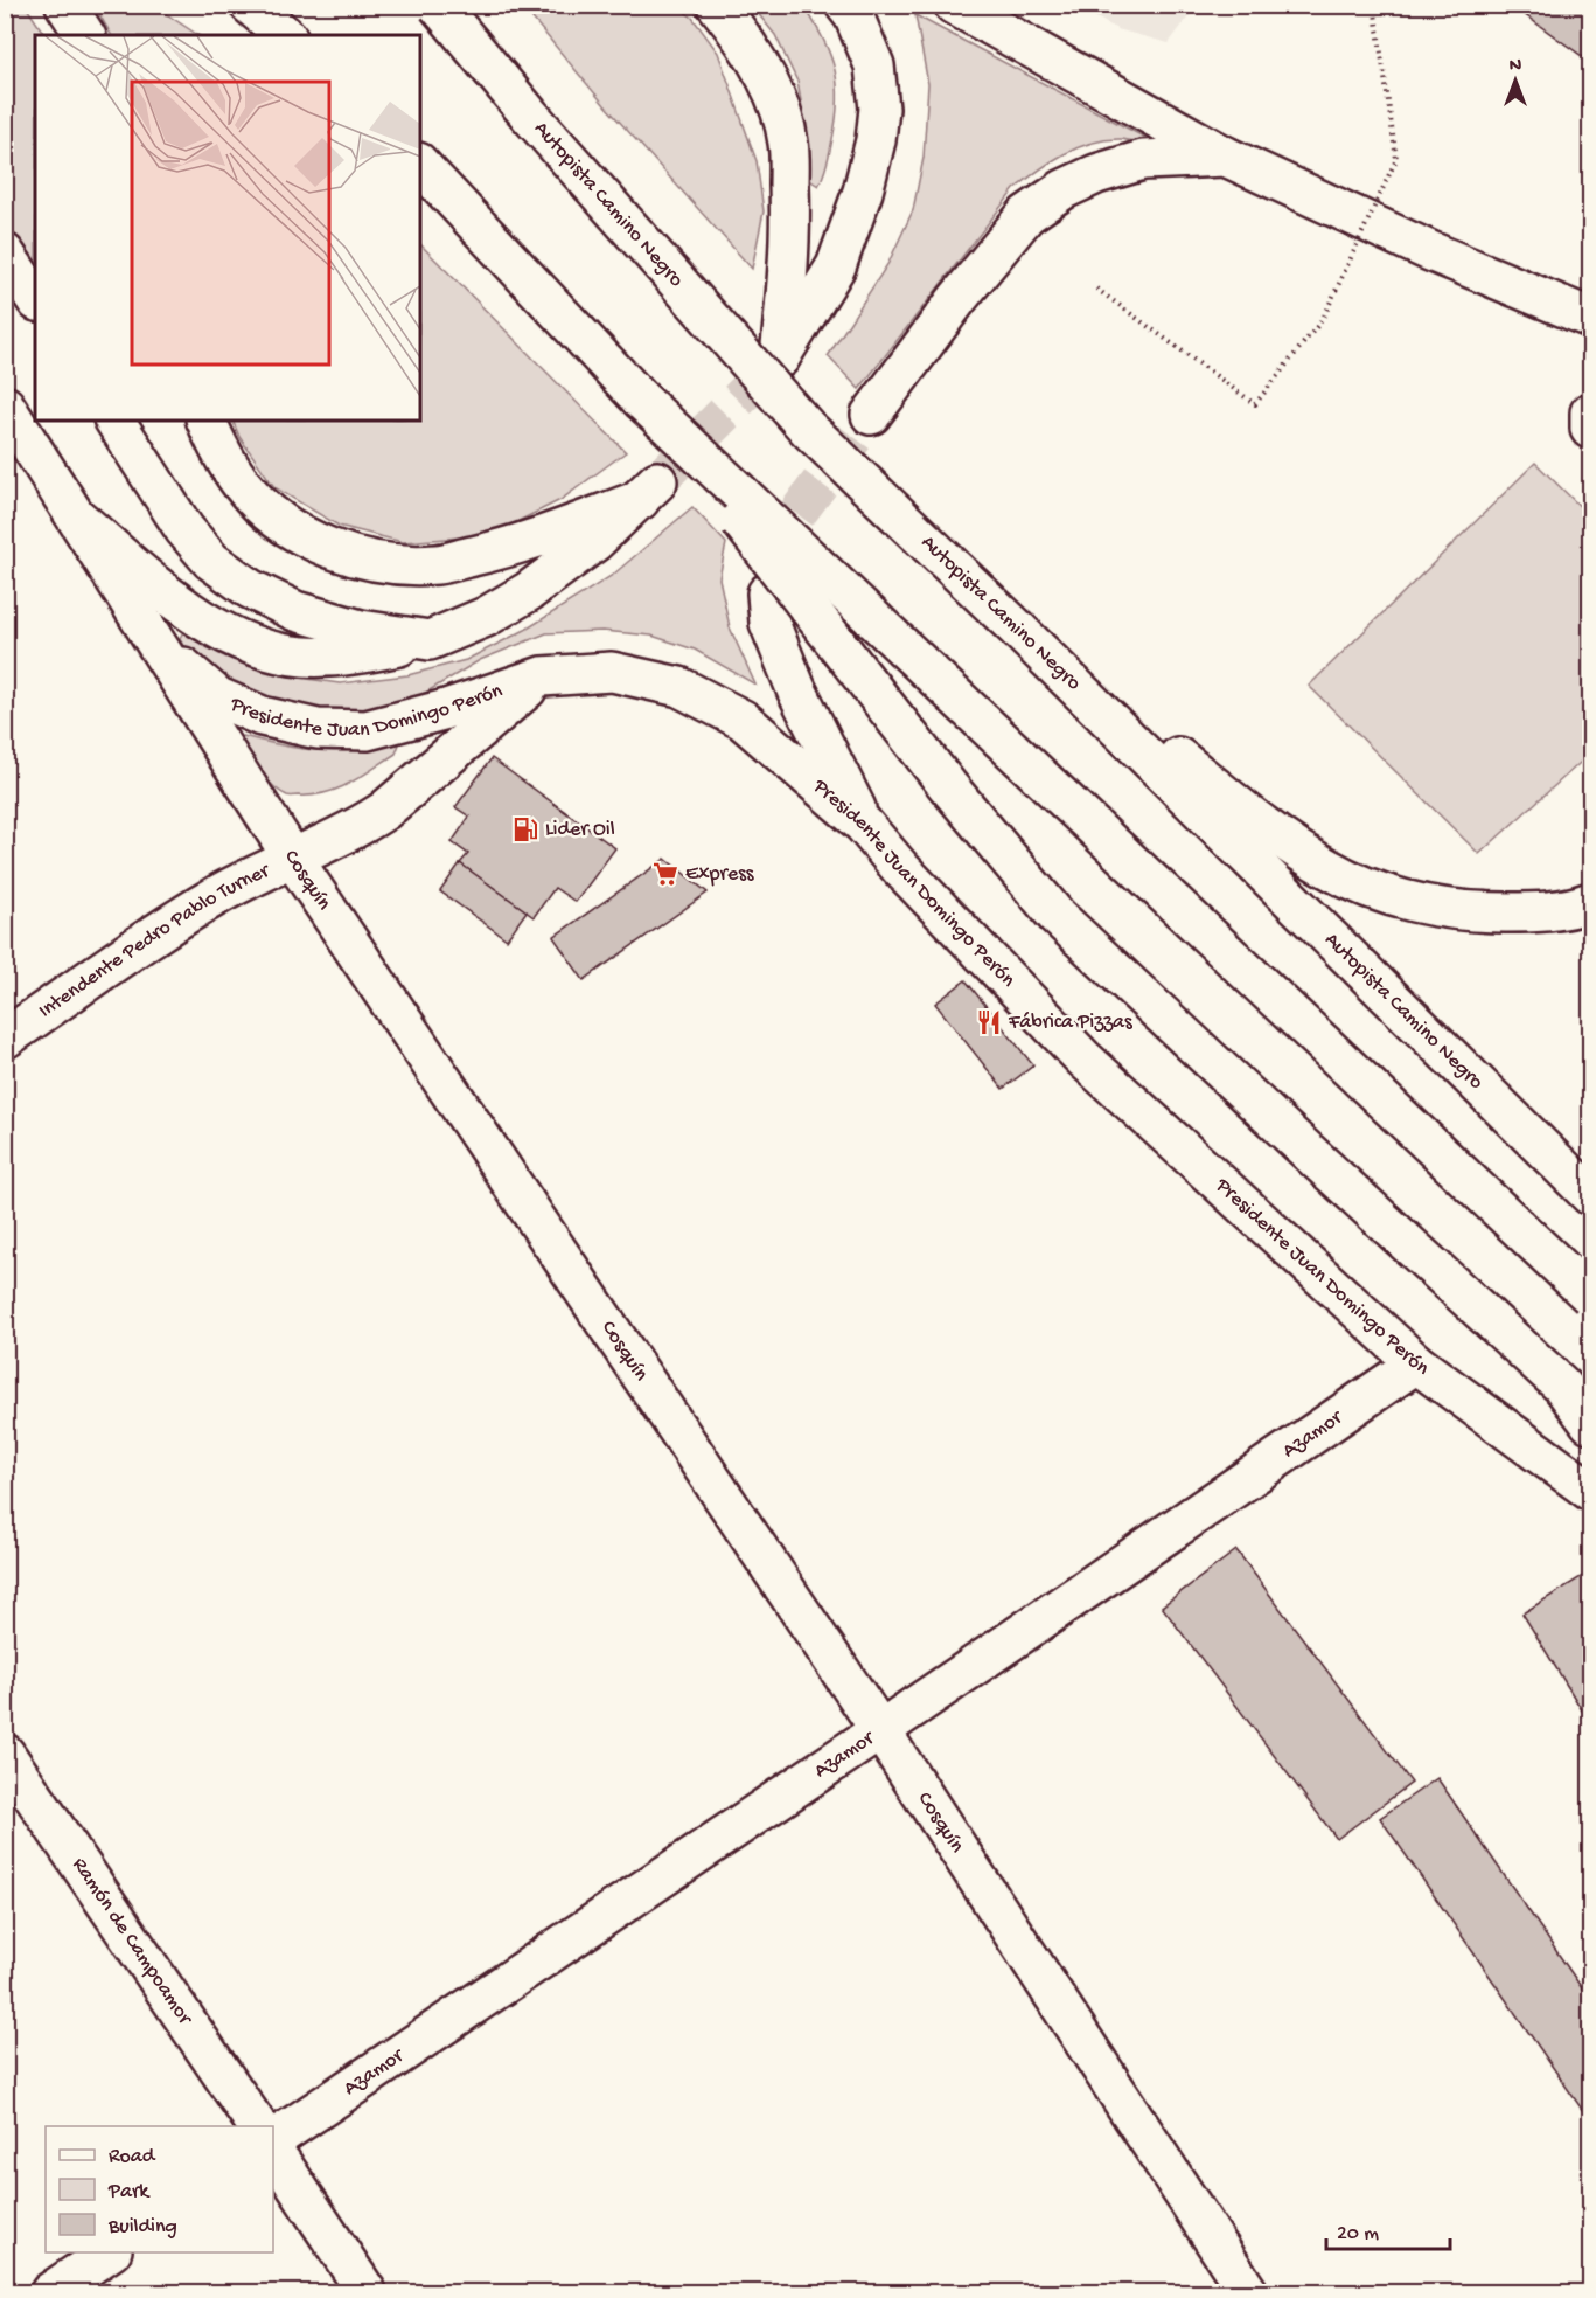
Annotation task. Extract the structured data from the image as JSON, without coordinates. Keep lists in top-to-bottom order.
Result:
{
  "streets": {
    "main road": [
      "Autopista Camino Negro",
      "Presidente Juan Domingo Perón",
      "Cosquín",
      "Intendente Pedro Pablo Turner",
      "Azamor",
      "Ramón de Campoamor"
    ]
  },
  "crossings": [
    ["Presidente Juan Domingo Perón", "Cosquín"],
    ["Presidente Juan Domingo Perón", "Intendente Pedro Pablo Turner"],
    ["Presidente Juan Domingo Perón", "Azamor"],
    ["Cosquín", "Intendente Pedro Pablo Turner"],
    ["Cosquín", "Azamor"]
  ],
  "places": {
    "fuel station": ["Lider Oil"],
    "supermarket": ["Express"],
    "restaurant": ["Fábrica Pizzas"]
  },
  "legend": ["Road", "Park", "Building"],
  "scale_bar": "20 m",
  "north": "top"
}
